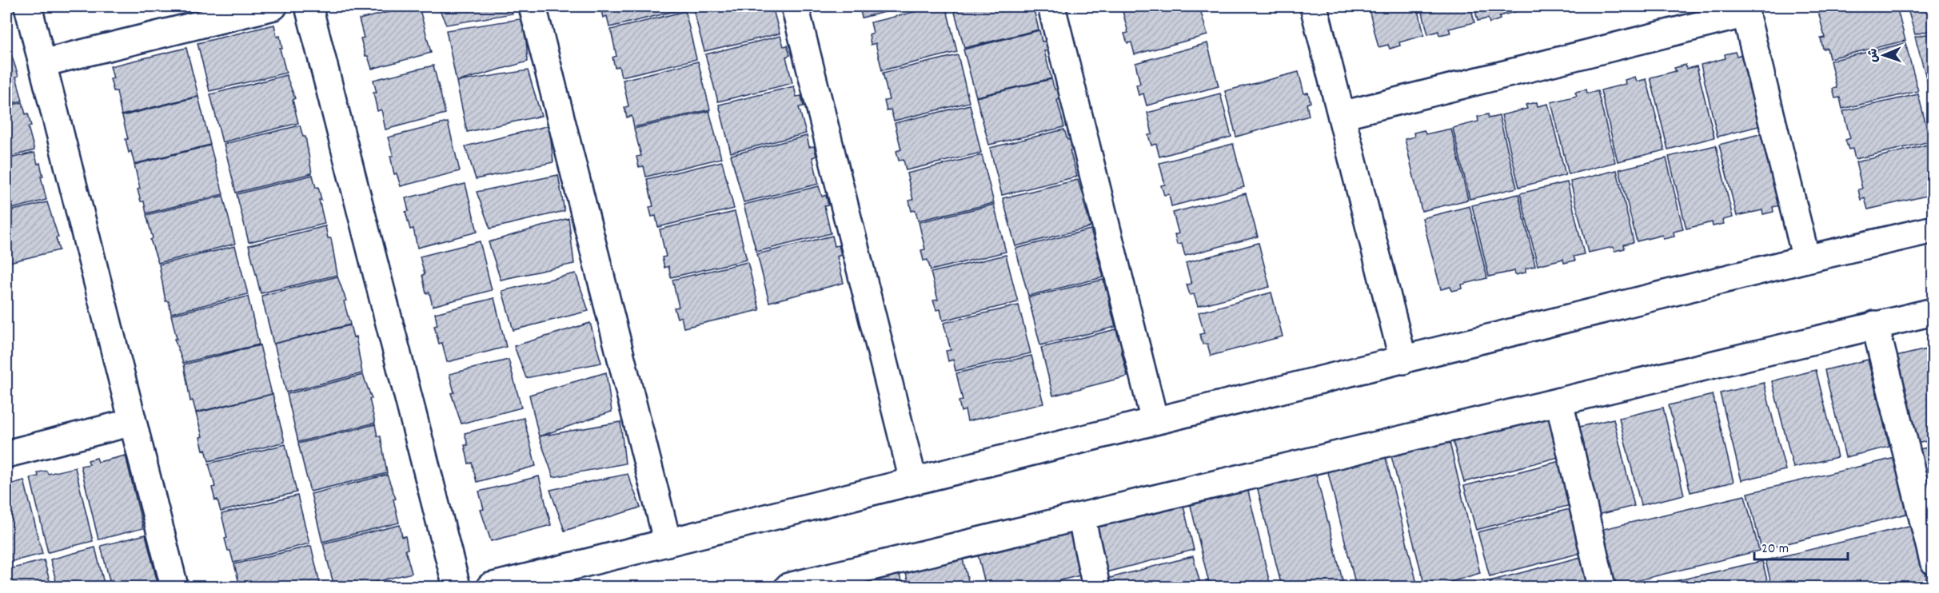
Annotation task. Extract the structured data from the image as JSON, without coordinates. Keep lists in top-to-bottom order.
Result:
{
  "scale_bar": "20 m",
  "north": "left"
}
